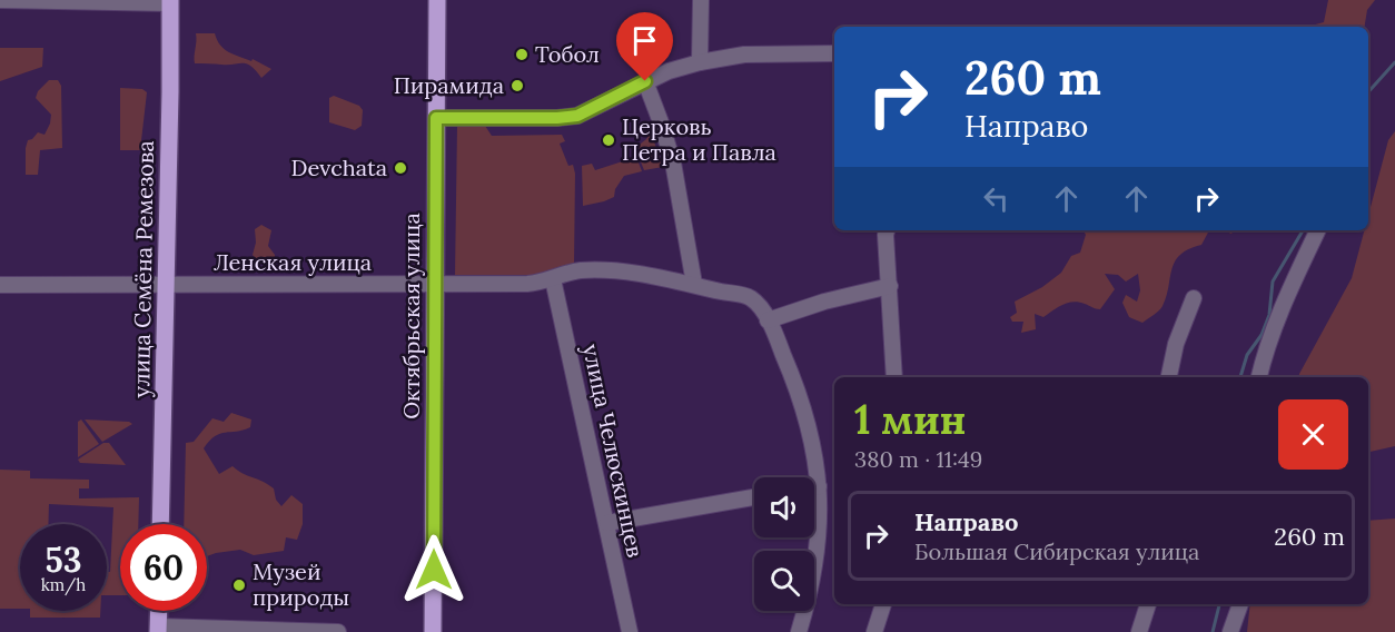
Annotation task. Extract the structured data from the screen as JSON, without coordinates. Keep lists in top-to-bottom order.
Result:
{
  "streets": {
    "main road": ["улица Семёна Ремезова", "Октябрьская улица"],
    "street": ["Ленская улица", "улица Челюскинцев"]
  },
  "crossings": [
    ["Ленская улица", "улица Семёна Ремезова"],
    ["Ленская улица", "Октябрьская улица"],
    ["Ленская улица", "улица Челюскинцев"]
  ],
  "places": [
    "Тобол",
    "Пирамида",
    "Церковь Петра и Павла",
    "Devchata",
    "Музей природы"
  ],
  "page": {
    "turn": ["260 m", "Направо"],
    "heading": ["1 мин", "380 m · 11:49"],
    "list": [
      {
        "name": "Направо",
        "note": "Большая Сибирская улица",
        "value": "260 m"
      }
    ],
    "speed": "53 km/h",
    "limit": "60"
  }
}
